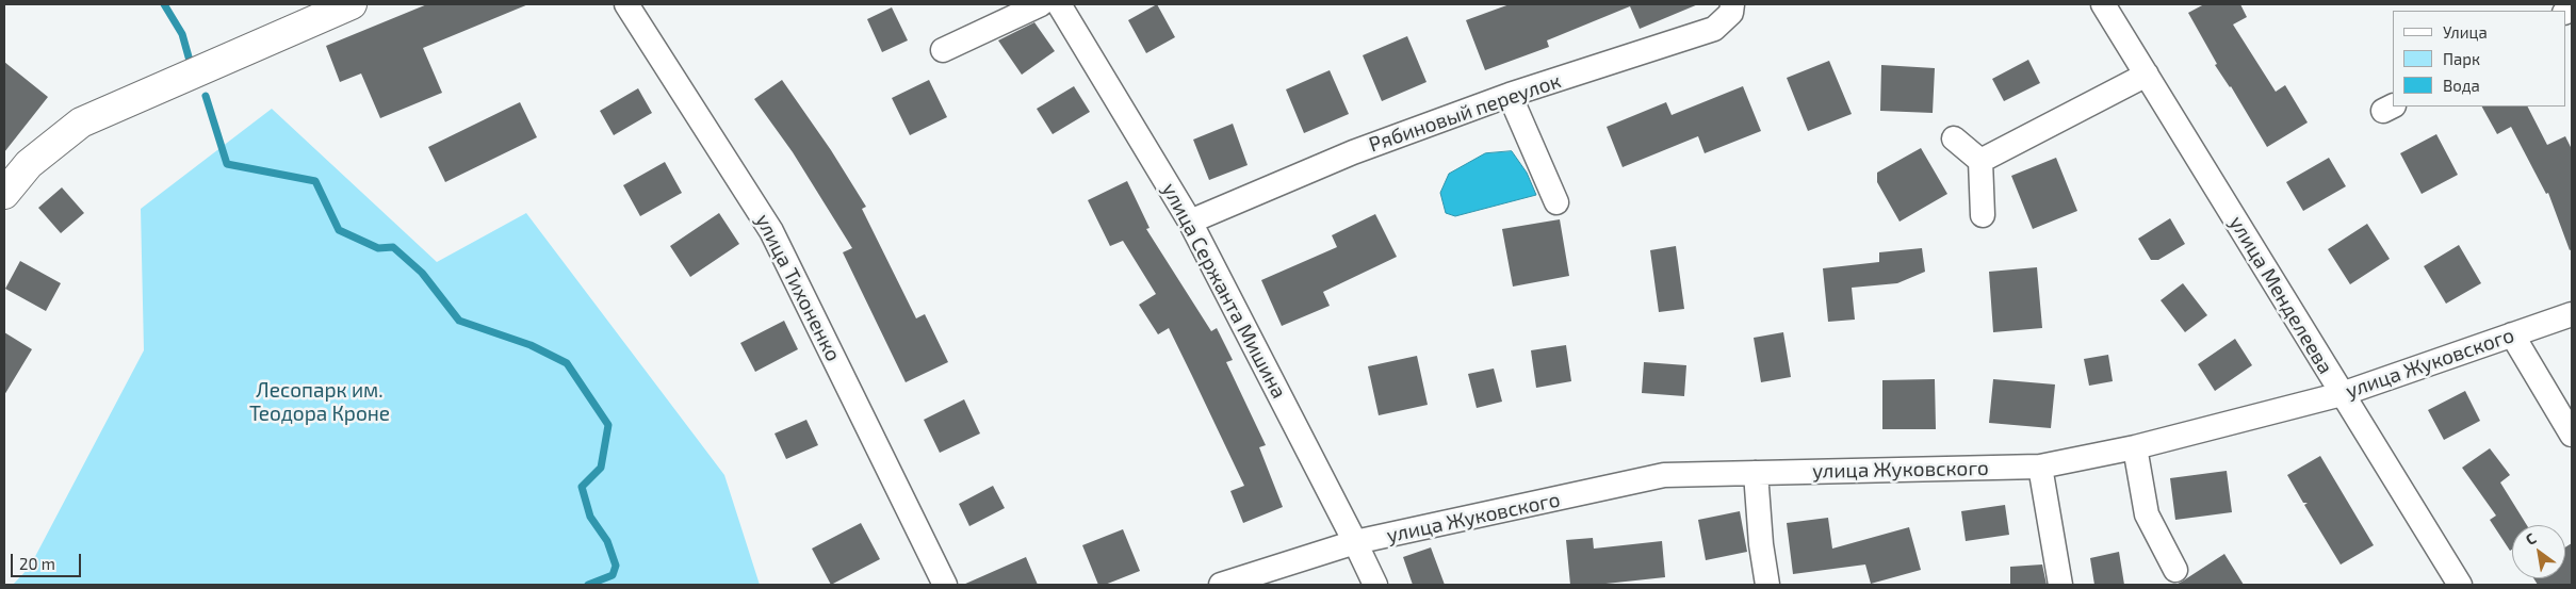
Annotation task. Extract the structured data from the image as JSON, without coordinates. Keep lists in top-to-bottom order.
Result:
{
  "streets": {
    "street": [
      "Рябиновый переулок",
      "улица Тихоненко",
      "улица Сержанта Мишина",
      "улица Менделеева",
      "улица Жуковского"
    ]
  },
  "crossings": [
    ["Рябиновый переулок", "улица Сержанта Мишина"],
    ["улица Сержанта Мишина", "улица Жуковского"],
    ["улица Менделеева", "улица Жуковского"]
  ],
  "parks": ["Лесопарк им. Теодора Кроне"],
  "legend": ["Улица", "Парк", "Вода"],
  "scale_bar": "20 m",
  "north": "top left"
}
